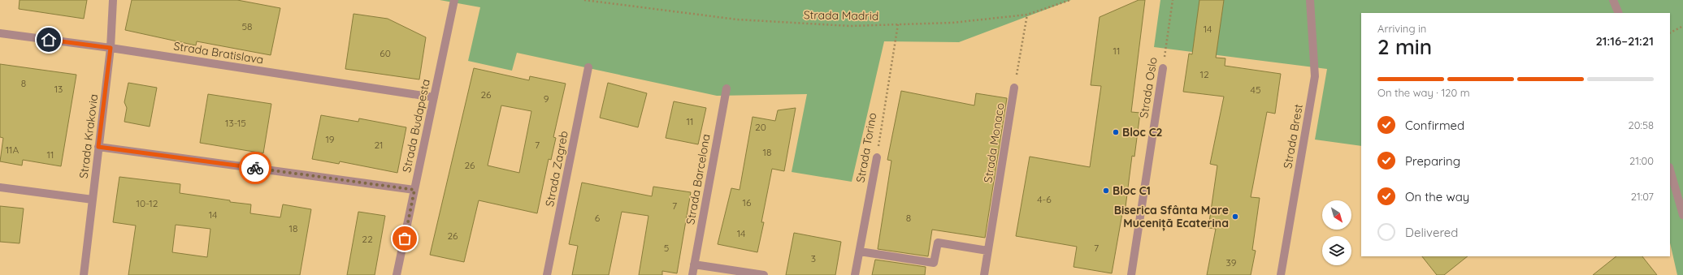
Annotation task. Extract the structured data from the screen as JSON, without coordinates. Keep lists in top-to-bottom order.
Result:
{
  "streets": {
    "street": [
      "Strada Bratislava",
      "Strada Oslo",
      "Strada Budapesta",
      "Strada Krakovia",
      "Strada Brest",
      "Strada Monaco",
      "Strada Torino",
      "Strada Zagreb",
      "Strada Barcelona"
    ],
    "path": ["Strada Madrid"]
  },
  "crossings": [
    ["Strada Madrid", "Strada Torino"],
    ["Strada Bratislava", "Strada Budapesta"],
    ["Strada Bratislava", "Strada Krakovia"]
  ],
  "places": ["Bloc C2", "Bloc C1", "Biserica Sfânta Mare Muceniță Ecaterina"],
  "house_numbers": [
    "58",
    "14",
    "11",
    "60",
    "12",
    "8",
    "13",
    "45",
    "26",
    "9",
    "11",
    "13-15",
    "20",
    "19",
    "21",
    "7",
    "11A",
    "18",
    "11",
    "26",
    "4-6",
    "16",
    "10-12",
    "7",
    "14",
    "6",
    "8",
    "18",
    "14",
    "26",
    "22",
    "5",
    "7",
    "3",
    "39"
  ],
  "north": "bottom right",
  "page": {
    "heading": ["2 min", "Arriving in", "21:16–21:21"],
    "bar": "On the way · 120 m",
    "list": [
      ["Confirmed", "20:58"],
      ["Preparing", "21:00"],
      ["On the way", "21:07"],
      "Delivered"
    ]
  }
}
